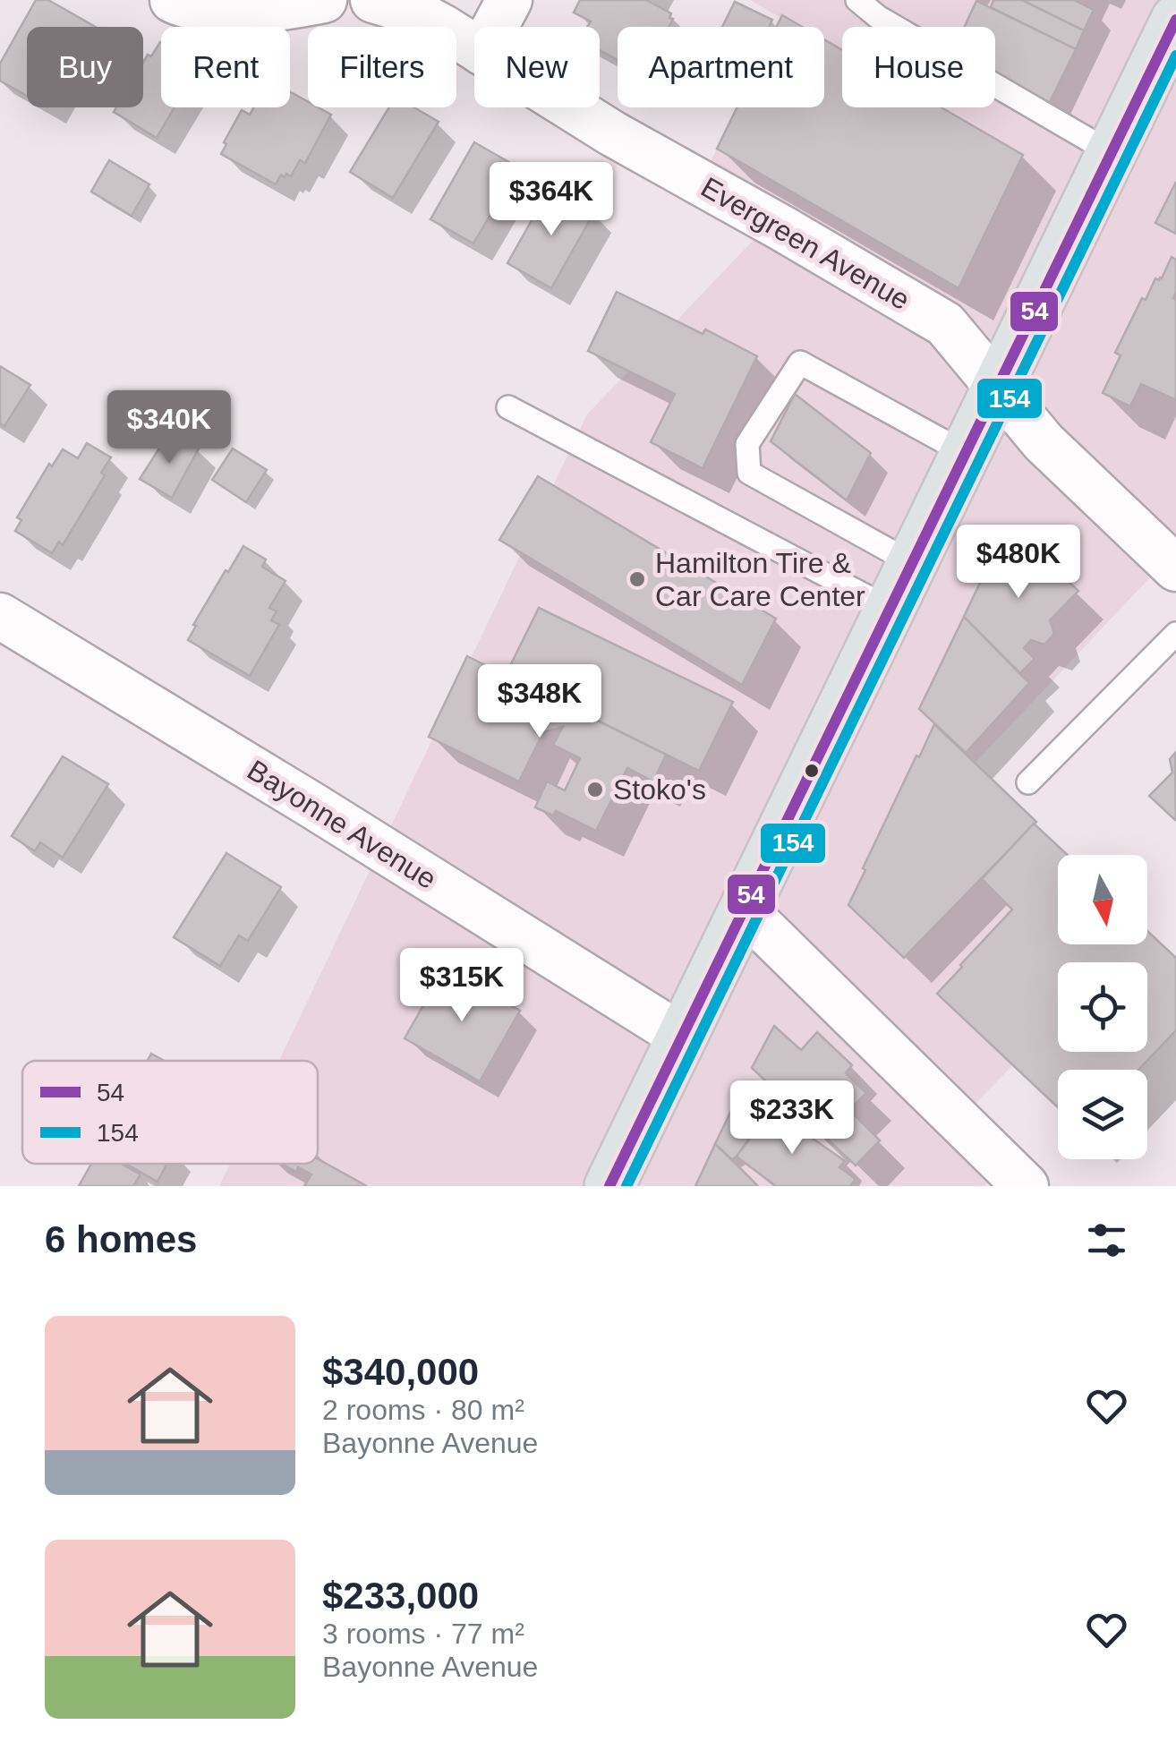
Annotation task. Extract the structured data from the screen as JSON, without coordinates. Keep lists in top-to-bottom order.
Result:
{
  "streets": {
    "street": ["Evergreen Avenue", "Bayonne Avenue"]
  },
  "places": ["Hamilton Tire & Car Care Center", "Stoko's"],
  "lines": ["transit line 54", "transit line 154"],
  "legend": ["54", "154"],
  "north": "bottom",
  "page": {
    "chip": [
      "Buy",
      "Rent",
      "Filters",
      "New",
      "Apartment",
      "House"
    ],
    "price": [
      "$364K",
      "$340K",
      "$480K",
      "$348K",
      "$315K",
      "$233K"
    ],
    "heading": "6 homes",
    "list": [
      {
        "name": "$340,000",
        "note": "2 rooms · 80 m² · Bayonne Avenue"
      },
      {
        "name": "$233,000",
        "note": "3 rooms · 77 m² · Bayonne Avenue"
      }
    ]
  }
}
